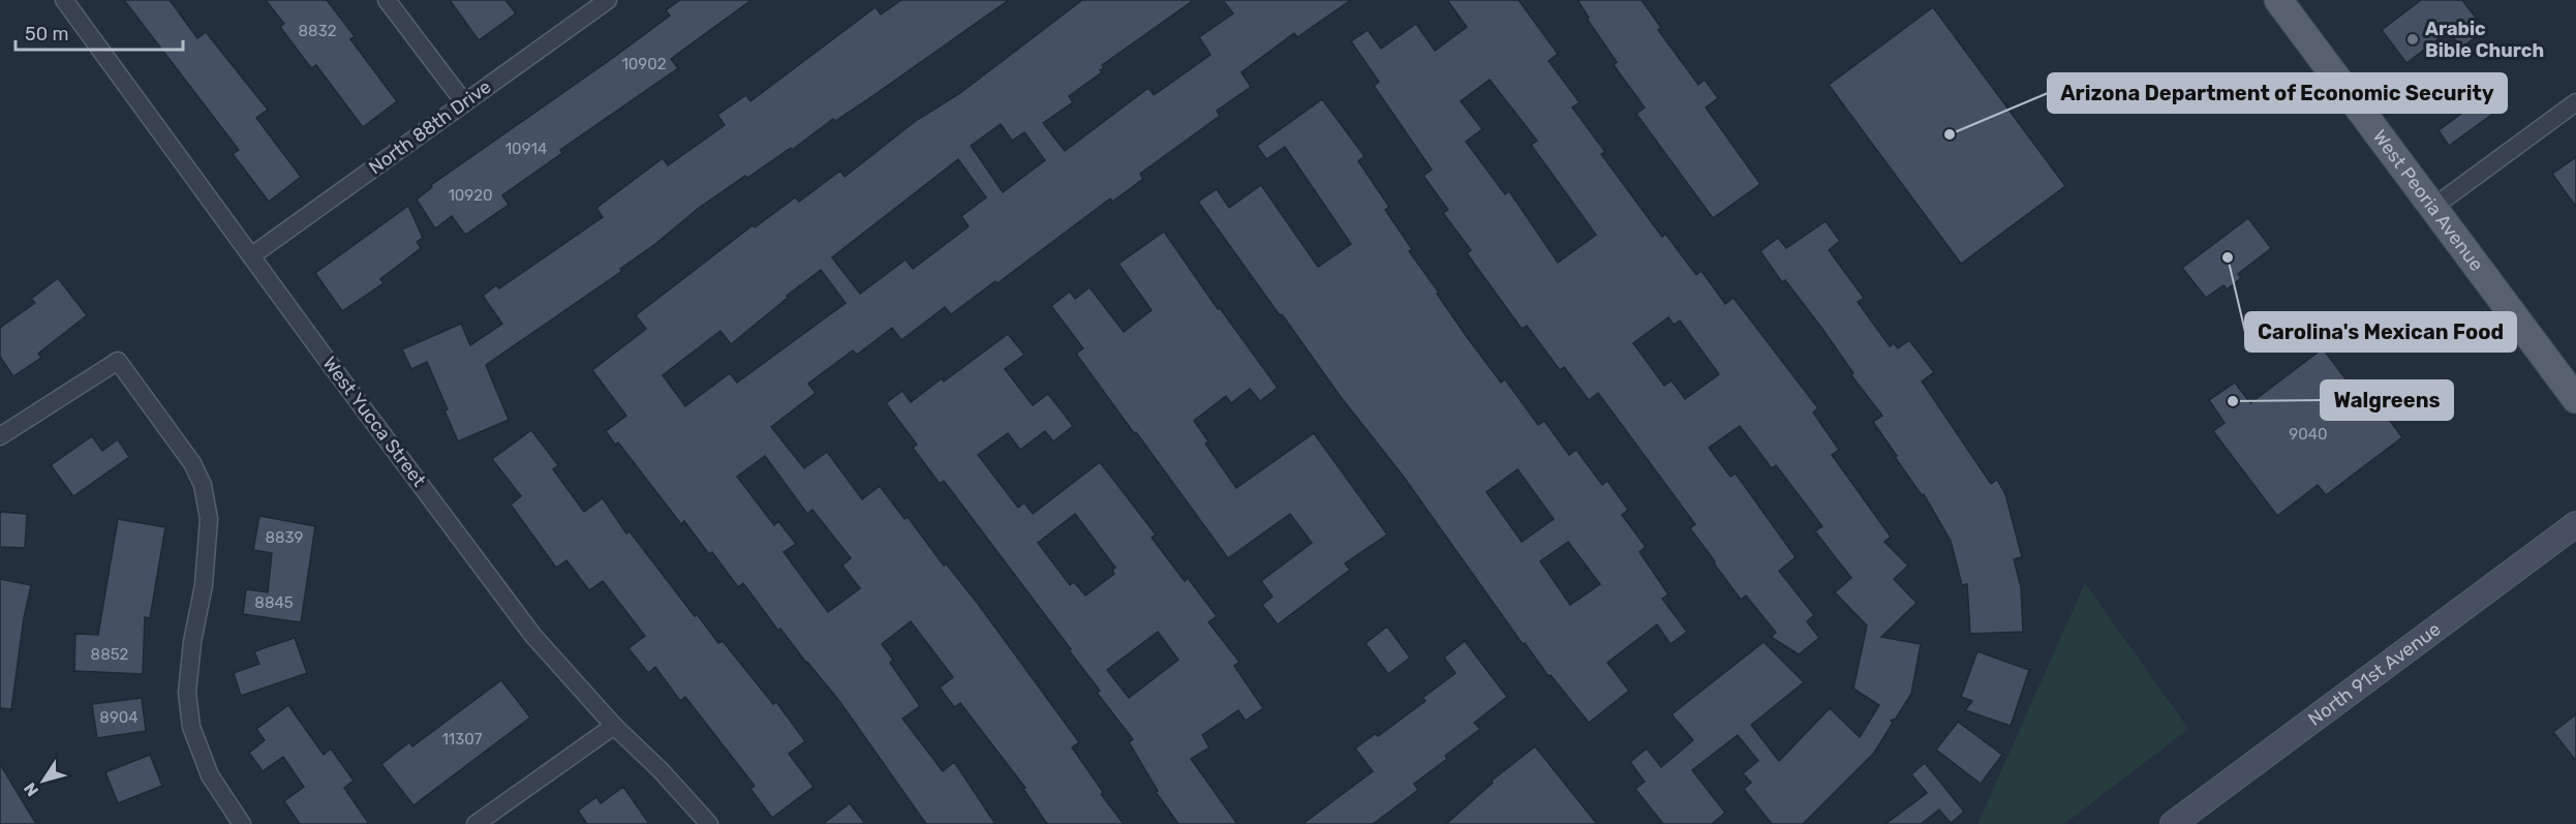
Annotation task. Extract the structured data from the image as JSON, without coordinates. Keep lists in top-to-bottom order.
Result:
{
  "streets": {
    "main road": ["West Peoria Avenue", "North 91st Avenue"],
    "street": ["North 88th Drive", "West Yucca Street"]
  },
  "crossings": [
    ["North 88th Drive", "West Yucca Street"]
  ],
  "places": [
    "Arabic Bible Church",
    "Arizona Department of Economic Security",
    "Carolina's Mexican Food",
    "Walgreens"
  ],
  "house_numbers": [
    "8832",
    "10902",
    "10914",
    "10920",
    "9040",
    "8839",
    "8845",
    "8852",
    "8904",
    "11307"
  ],
  "scale_bar": "50 m",
  "north": "bottom left"
}
